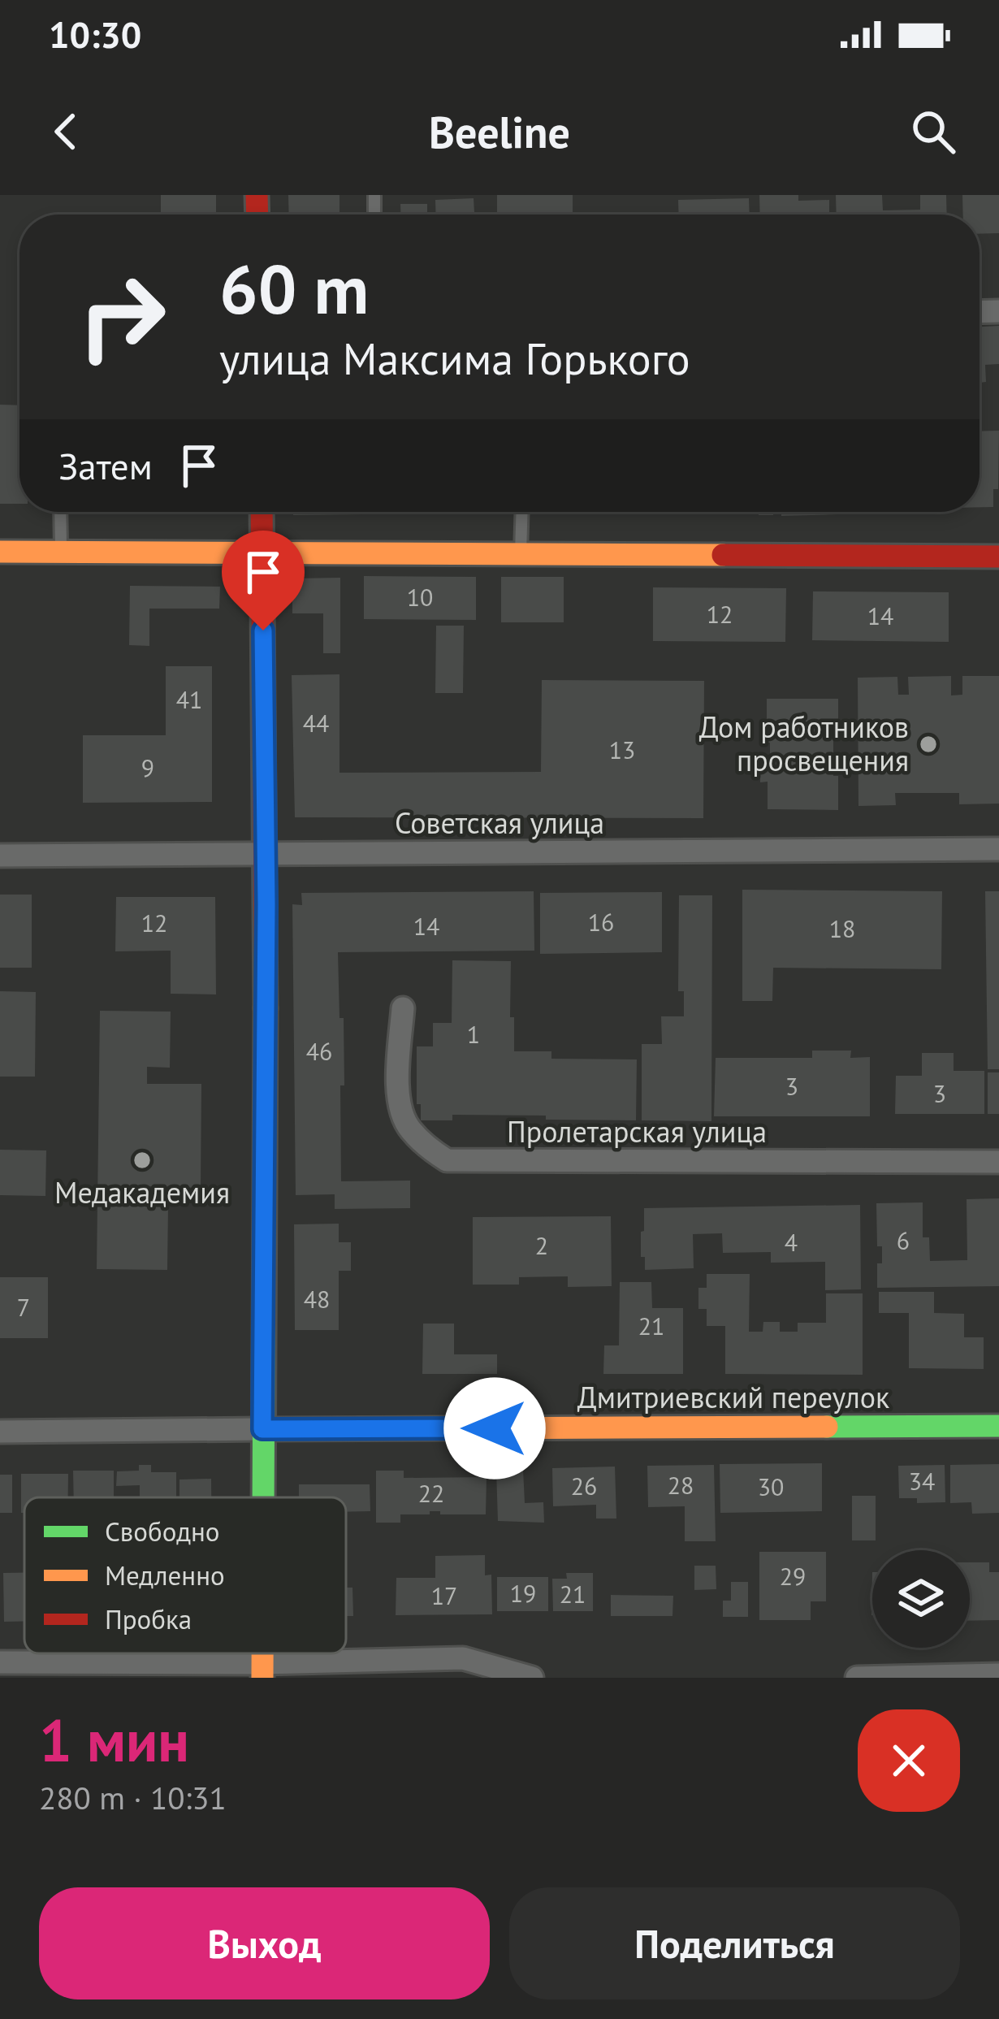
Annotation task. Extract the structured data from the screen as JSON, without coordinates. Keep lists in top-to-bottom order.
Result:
{
  "streets": {
    "street": ["Советская улица", "Пролетарская улица", "Дмитриевский переулок"]
  },
  "places": ["Дом работников просвещения", "Медакадемия"],
  "house_numbers": [
    "10",
    "12",
    "14",
    "41",
    "44",
    "13",
    "9",
    "16",
    "12",
    "14",
    "18",
    "1",
    "46",
    "3",
    "3",
    "6",
    "4",
    "2",
    "48",
    "7",
    "21",
    "34",
    "28",
    "26",
    "30",
    "22",
    "29",
    "19",
    "21",
    "17"
  ],
  "legend": ["Свободно", "Медленно", "Пробка"],
  "page": {
    "status": "10:30",
    "header": "Beeline",
    "turn": ["60 m", "улица Максима Горького"],
    "then": "Затем",
    "heading": ["1 мин", "280 m · 10:31"],
    "buttons": ["Выход", "Поделиться"]
  }
}
